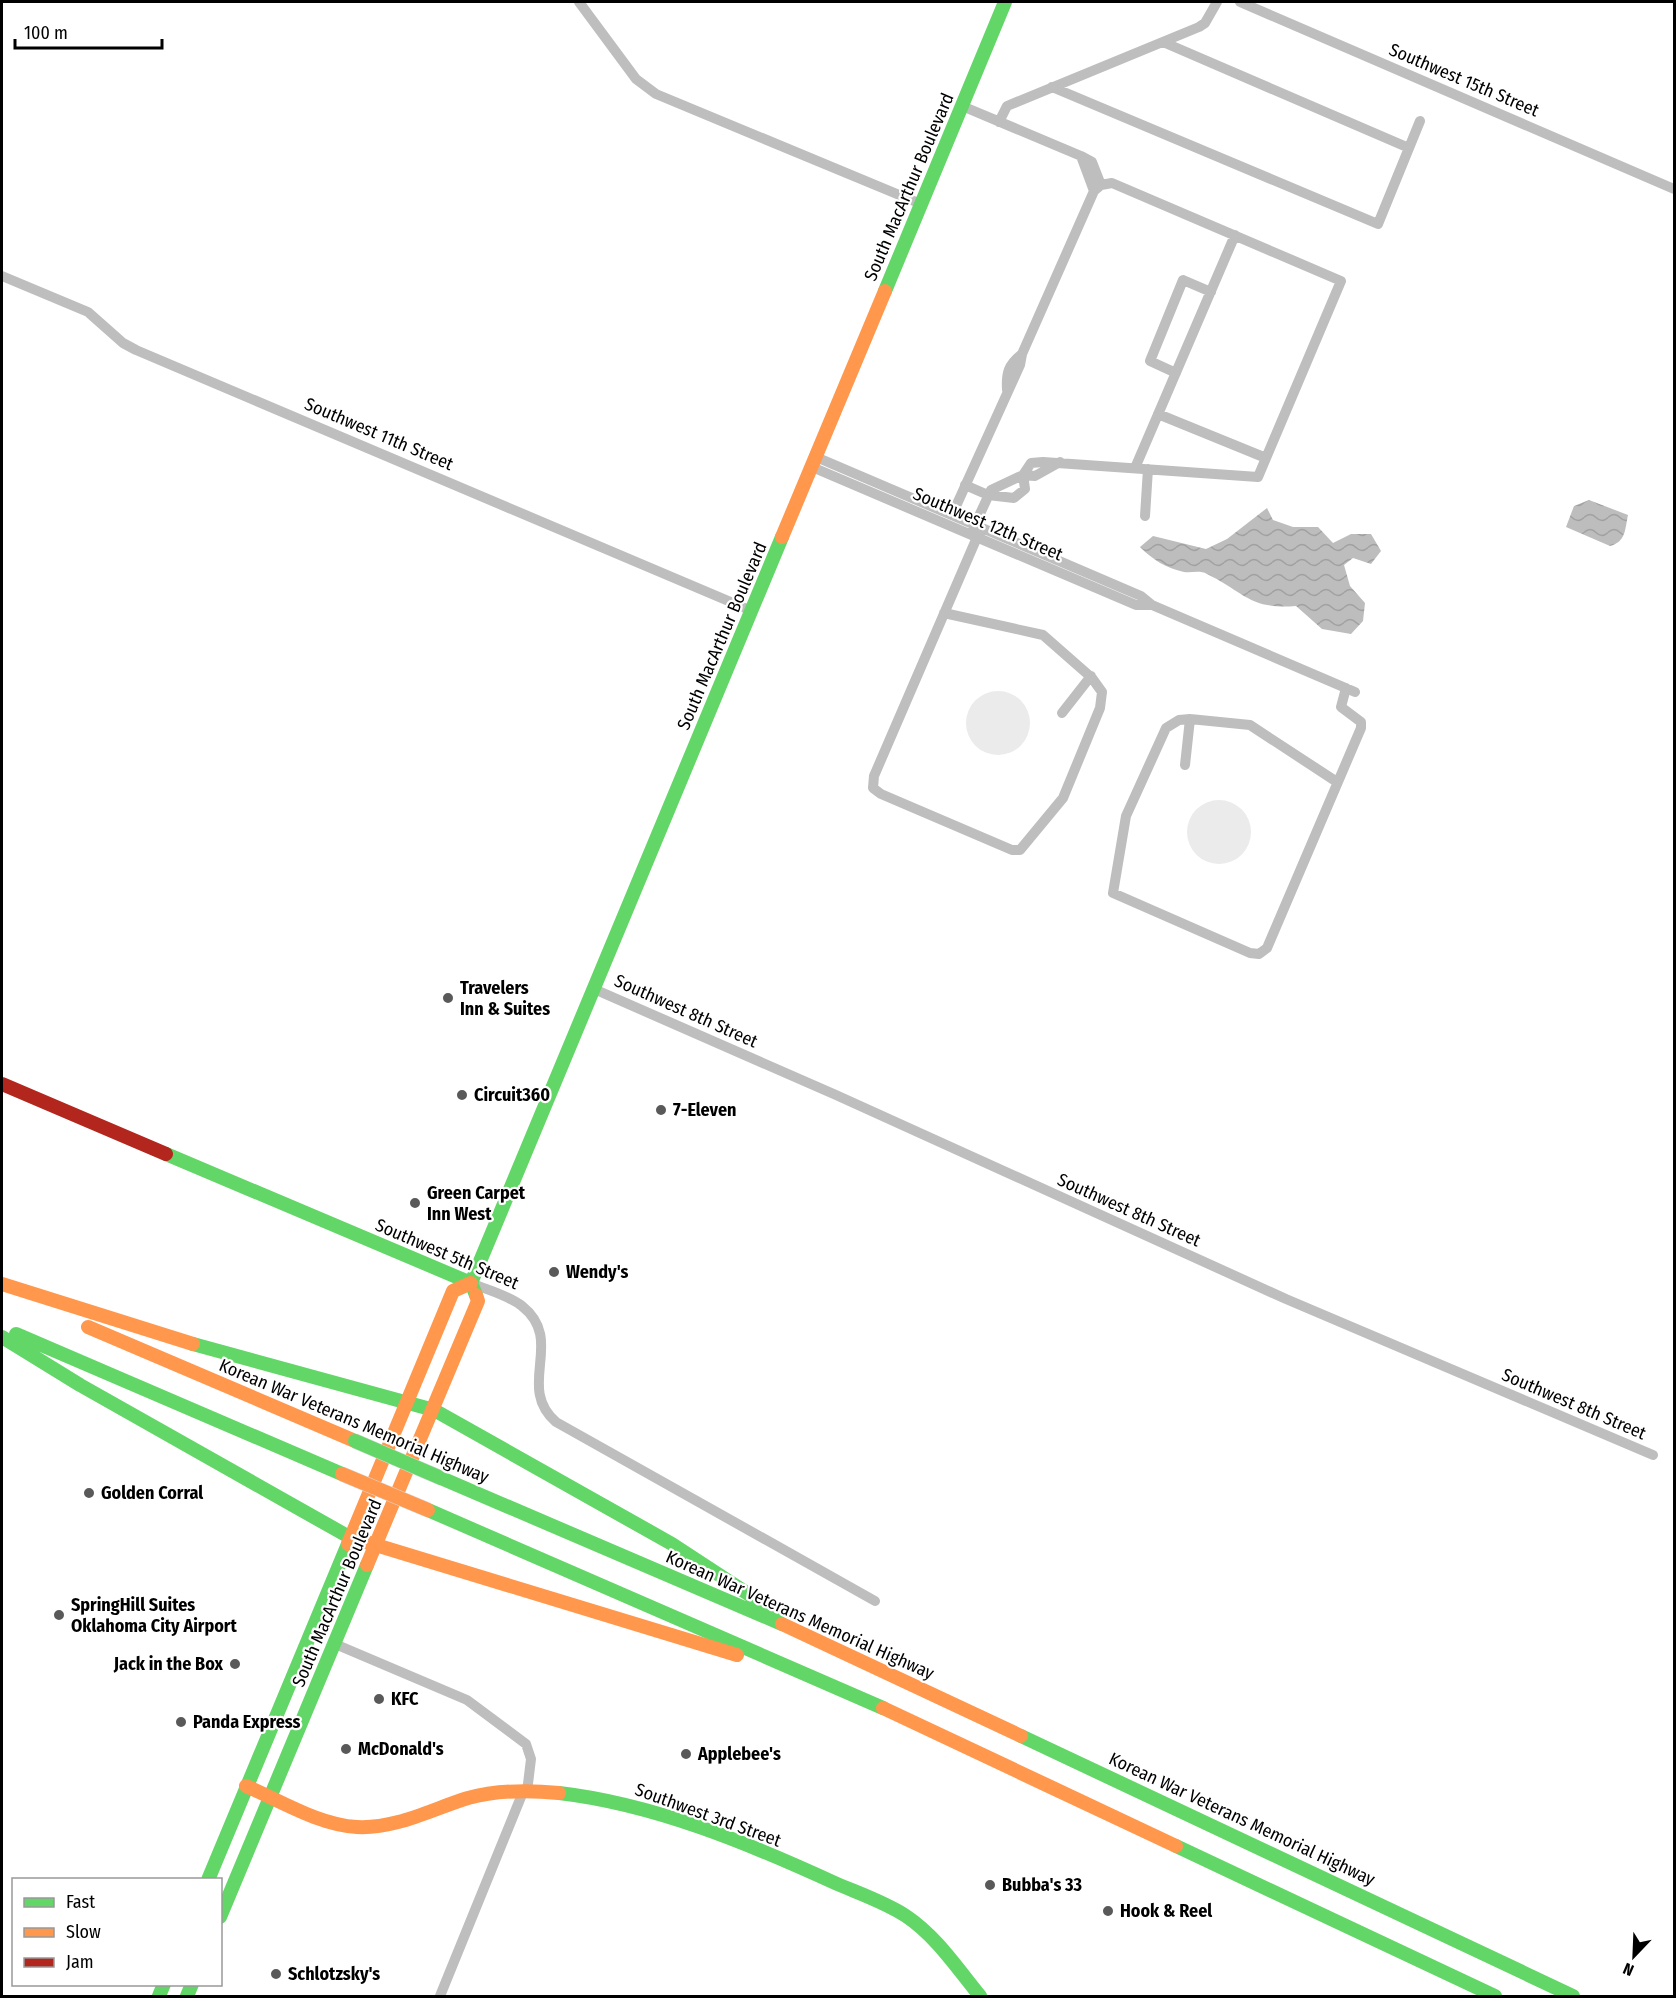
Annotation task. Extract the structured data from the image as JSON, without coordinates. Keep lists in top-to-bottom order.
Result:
{
  "streets": {
    "main road": [
      "South MacArthur Boulevard",
      "Southwest 5th Street",
      "Korean War Veterans Memorial Highway",
      "Southwest 3rd Street"
    ],
    "street": [
      "Southwest 15th Street",
      "Southwest 11th Street",
      "Southwest 12th Street",
      "Southwest 8th Street"
    ]
  },
  "crossings": [
    ["South MacArthur Boulevard", "Southwest 11th Street"],
    ["South MacArthur Boulevard", "Southwest 12th Street"],
    ["South MacArthur Boulevard", "Southwest 8th Street"],
    ["South MacArthur Boulevard", "Southwest 5th Street"],
    ["South MacArthur Boulevard", "Southwest 3rd Street"]
  ],
  "places": [
    "Travelers Inn & Suites",
    "Circuit360",
    "7-Eleven",
    "Green Carpet Inn West",
    "Wendy's",
    "Golden Corral",
    "SpringHill Suites Oklahoma City Airport",
    "Jack in the Box",
    "KFC",
    "Panda Express",
    "McDonald's",
    "Applebee's",
    "Bubba's 33",
    "Hook & Reel",
    "Schlotzsky's"
  ],
  "legend": ["Fast", "Slow", "Jam"],
  "scale_bar": "100 m",
  "north": "bottom left"
}
